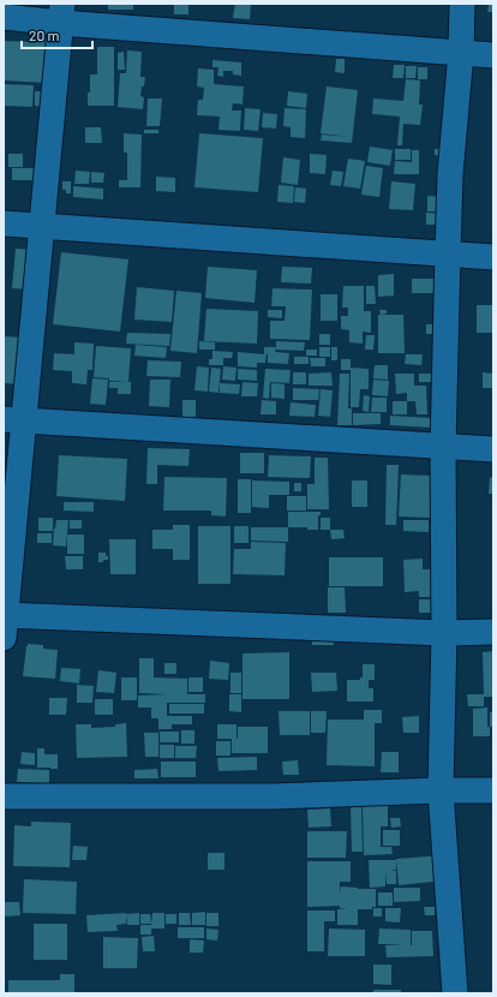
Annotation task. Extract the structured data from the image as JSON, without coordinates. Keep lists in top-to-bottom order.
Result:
{
  "scale_bar": "20 m"
}
